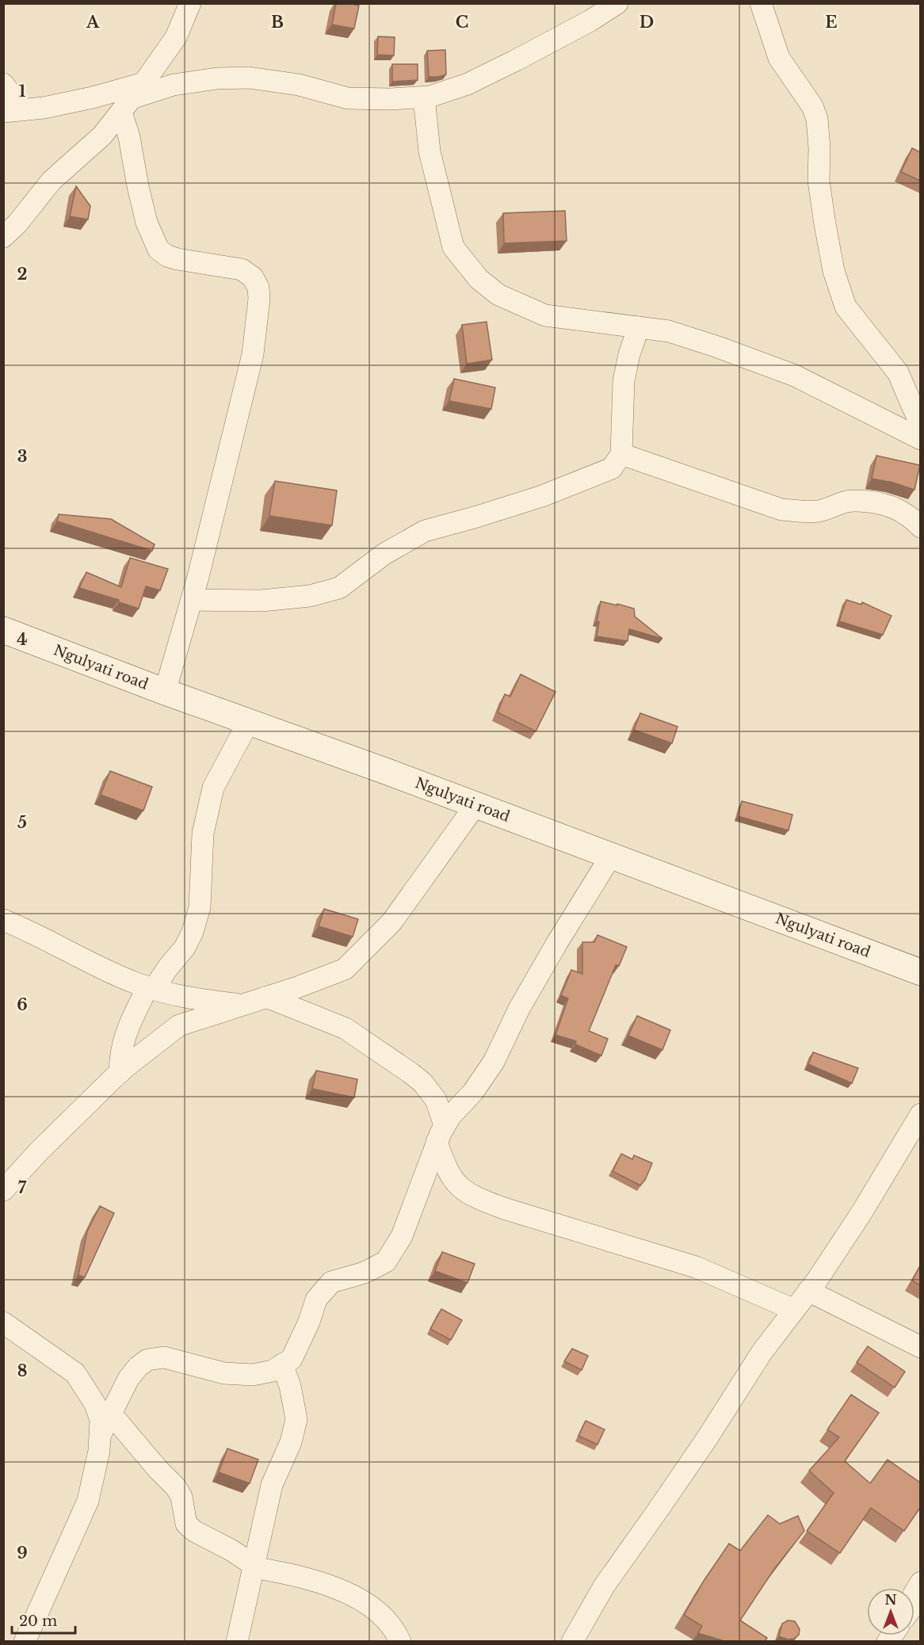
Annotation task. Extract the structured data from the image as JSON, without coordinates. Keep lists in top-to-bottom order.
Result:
{
  "streets": {
    "main road": ["Ngulyati road"]
  },
  "scale_bar": "20 m",
  "north": "top",
  "grid": {
    "columns": [
      "A",
      "B",
      "C",
      "D",
      "E"
    ],
    "rows": [
      "1",
      "2",
      "3",
      "4",
      "5",
      "6",
      "7",
      "8",
      "9"
    ]
  }
}
